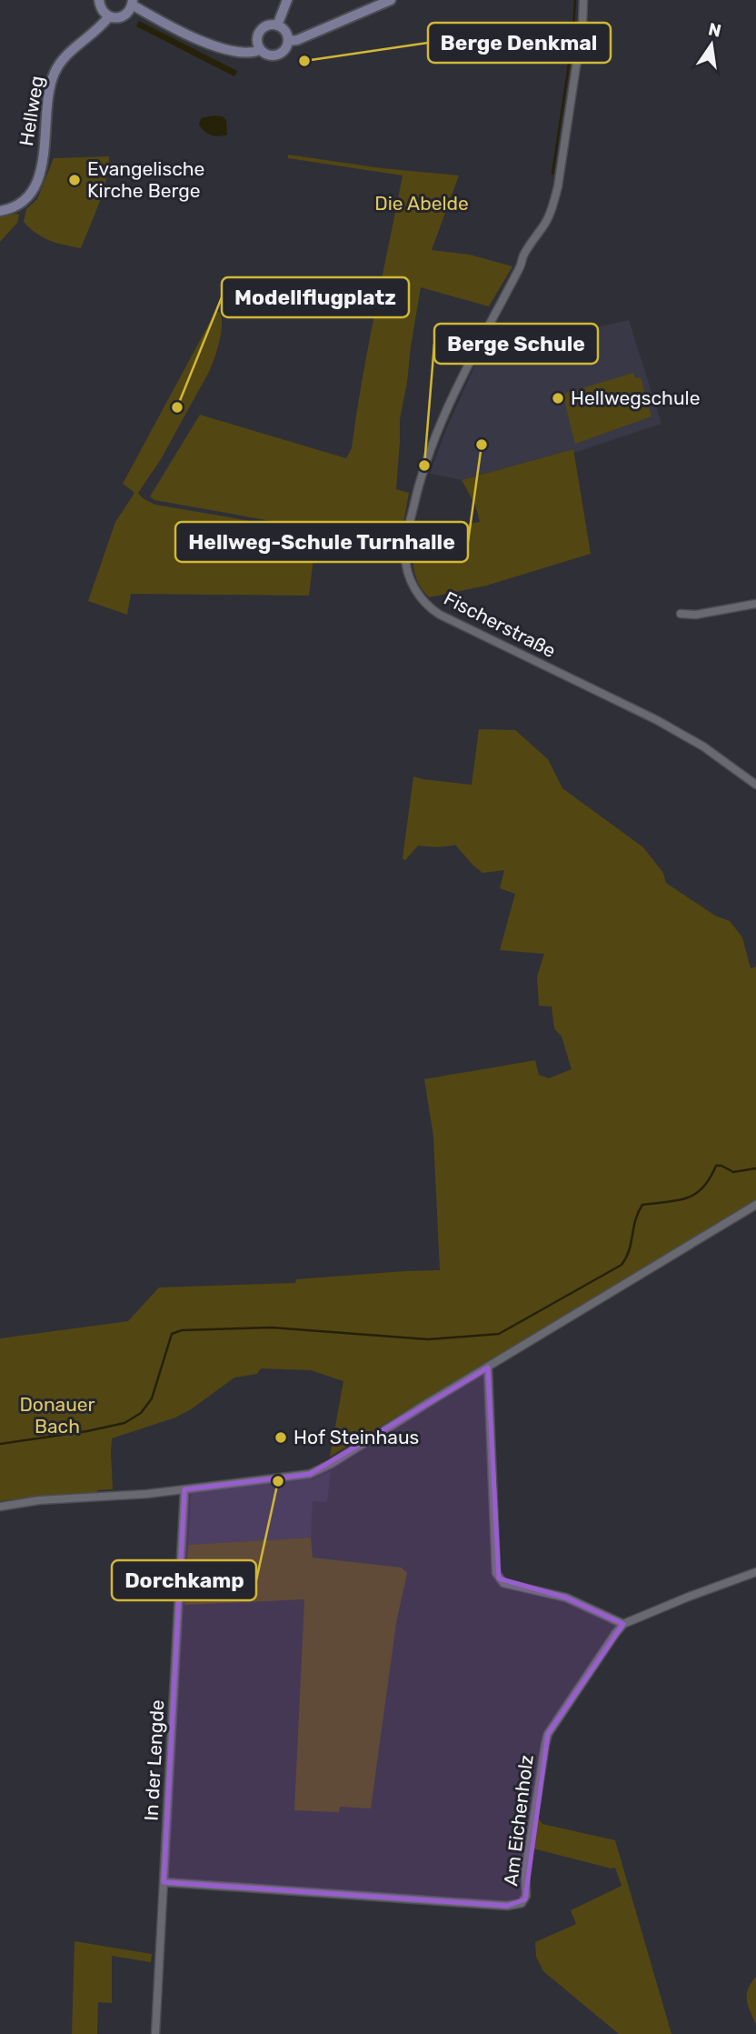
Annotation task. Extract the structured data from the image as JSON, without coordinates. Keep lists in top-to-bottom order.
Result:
{
  "streets": {
    "street": [
      "Hellweg",
      "Fischerstraße",
      "In der Lengde",
      "Am Eichenholz"
    ]
  },
  "crossings": [
    ["In der Lengde", "Am Eichenholz"]
  ],
  "parks": ["Die Abelde", "Donauer Bach"],
  "places": [
    "Berge Denkmal",
    "Evangelische Kirche Berge",
    "Hellwegschule",
    "Modellflugplatz",
    "Hellweg-Schule Turnhalle",
    "Berge Schule",
    "Hof Steinhaus",
    "Dorchkamp"
  ],
  "north": "top"
}
